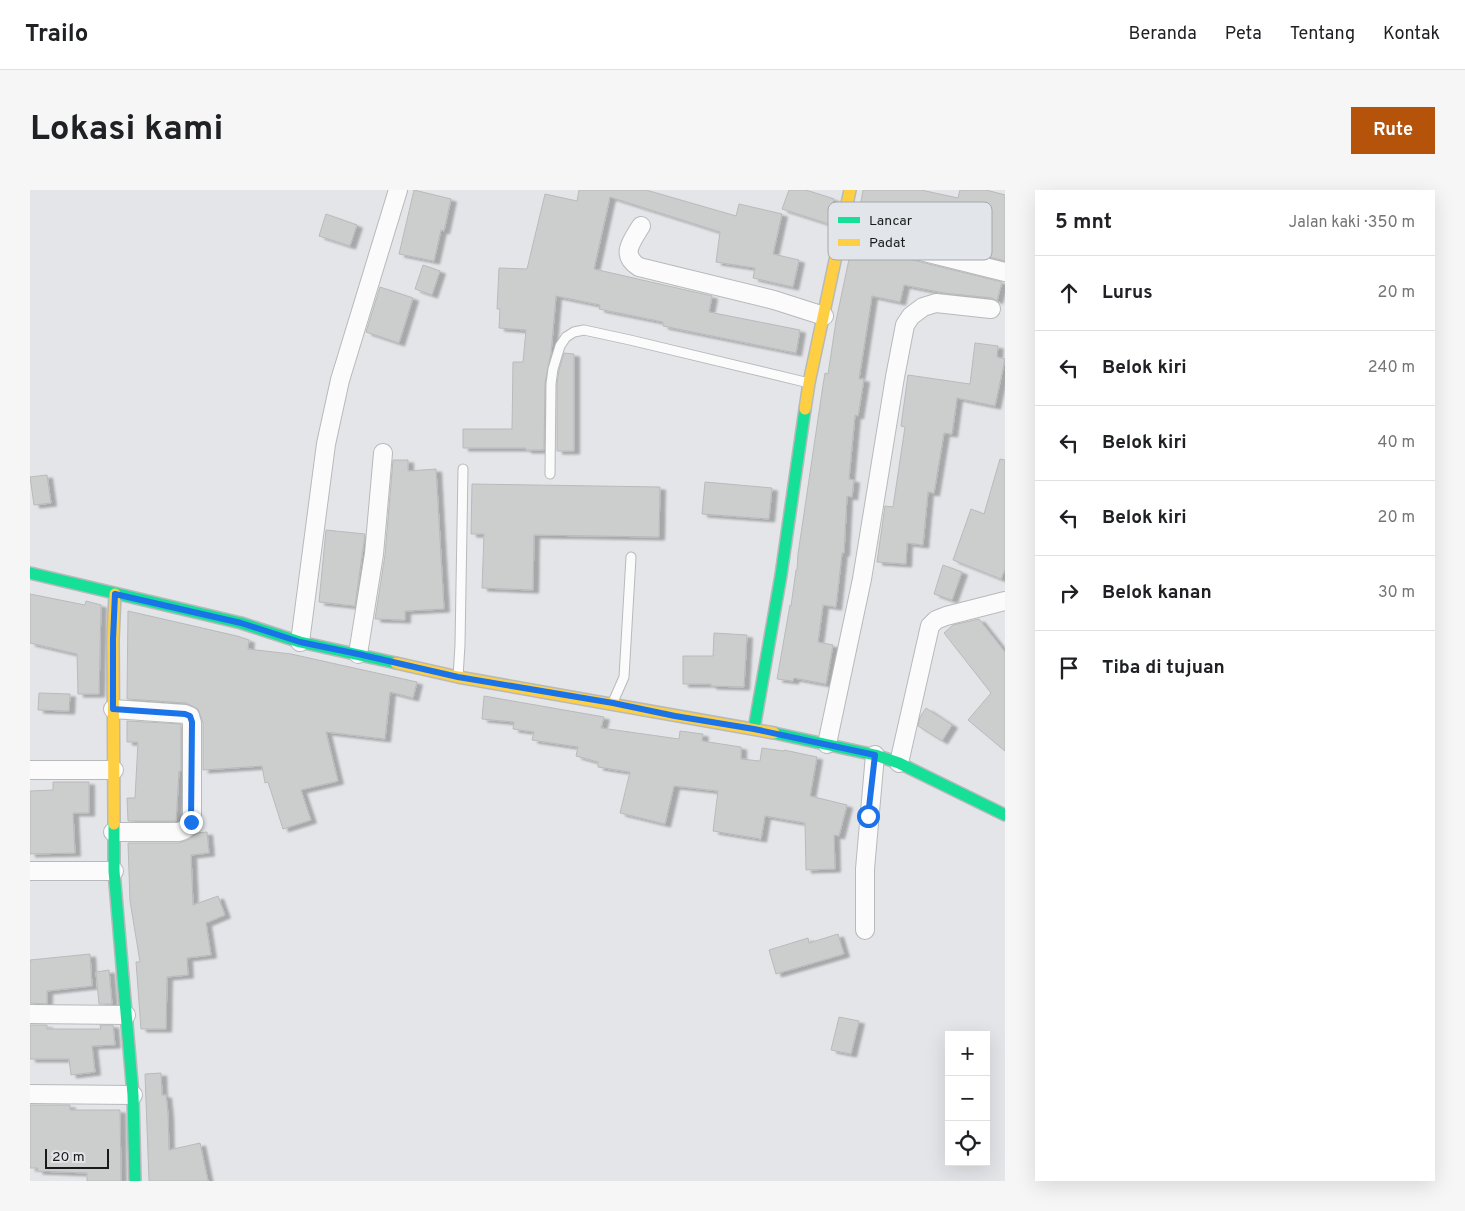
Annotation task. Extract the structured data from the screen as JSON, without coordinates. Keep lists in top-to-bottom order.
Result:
{
  "legend": ["Lancar", "Padat"],
  "scale_bar": "20 m",
  "page": {
    "header": "Trailo",
    "nav": [
      "Beranda",
      "Peta",
      "Tentang",
      "Kontak"
    ],
    "buttons": "Rute",
    "title": "Lokasi kami",
    "heading": ["5 mnt", "Jalan kaki · 350 m"],
    "list": [
      ["Lurus", "20 m"],
      ["Belok kiri", "240 m"],
      ["Belok kiri", "40 m"],
      ["Belok kiri", "20 m"],
      ["Belok kanan", "30 m"],
      "Tiba di tujuan"
    ],
    "map_buttons": ["+", "−"],
    "scale": "20 m"
  }
}
